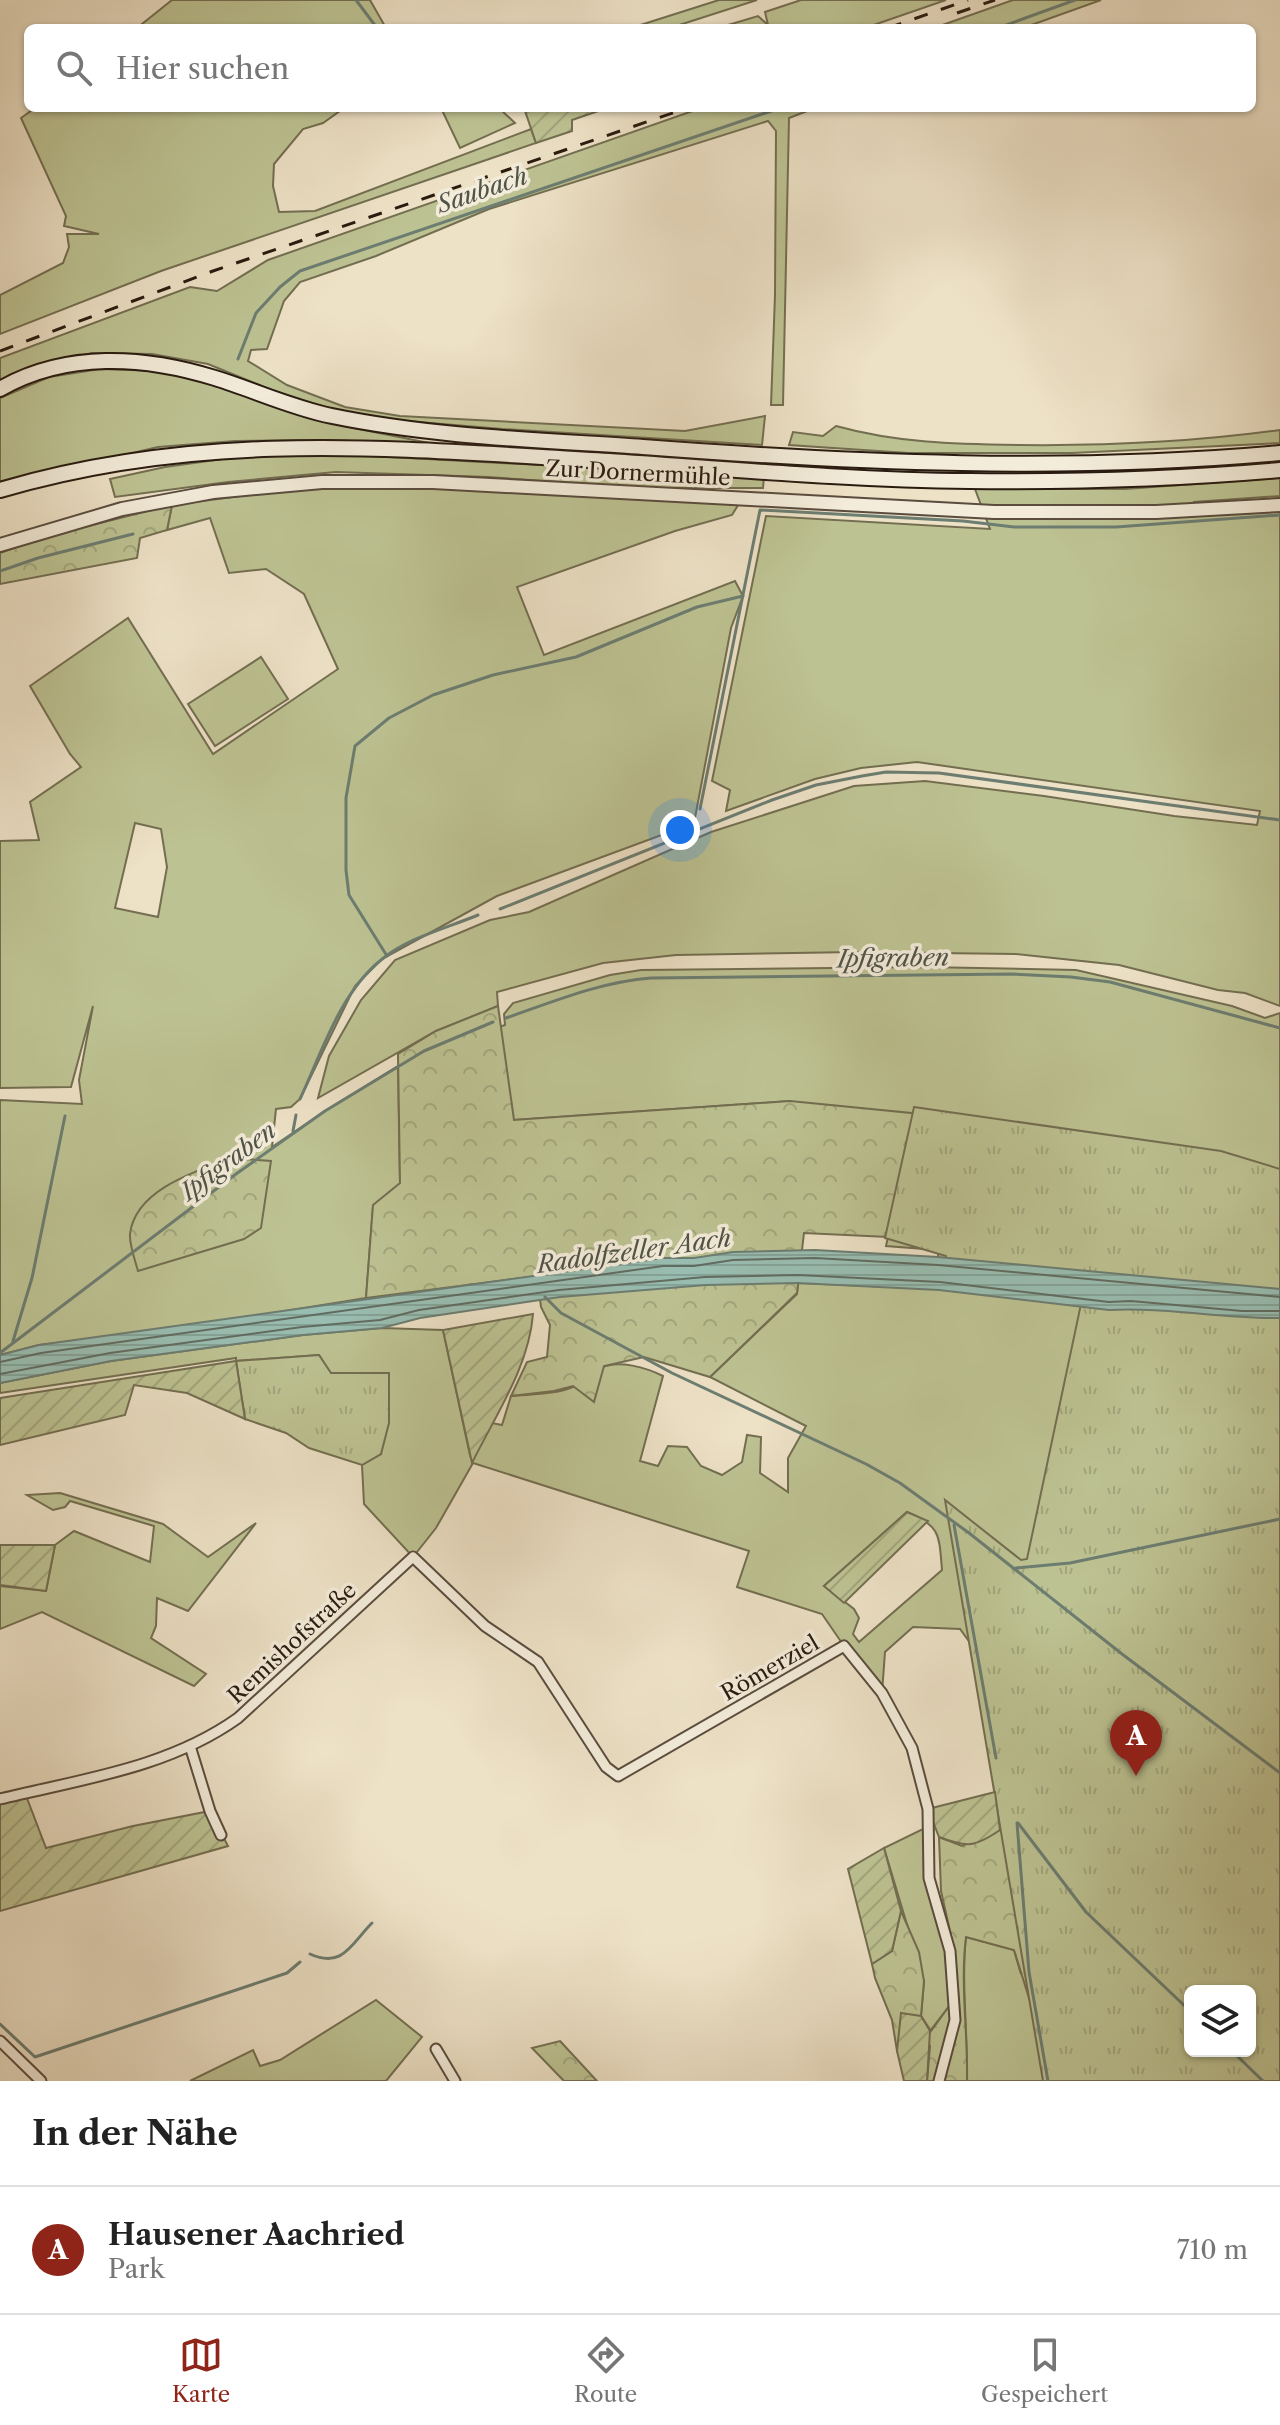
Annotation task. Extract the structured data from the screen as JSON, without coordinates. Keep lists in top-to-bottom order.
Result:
{
  "streets": {
    "street": ["Zur Dornermühle", "Remishofstraße", "Römerziel"]
  },
  "crossings": [
    ["Remishofstraße", "Römerziel"]
  ],
  "water": ["Saubach", "Ipfigraben", "Radolfzeller Aach"],
  "page": {
    "search": "Hier suchen",
    "pins": "A",
    "heading": "In der Nähe",
    "list": [
      {
        "mark": "A",
        "name": "Hausener Aachried",
        "note": "Park",
        "value": "710 m"
      }
    ],
    "nav": ["Karte", "Route", "Gespeichert"]
  }
}
